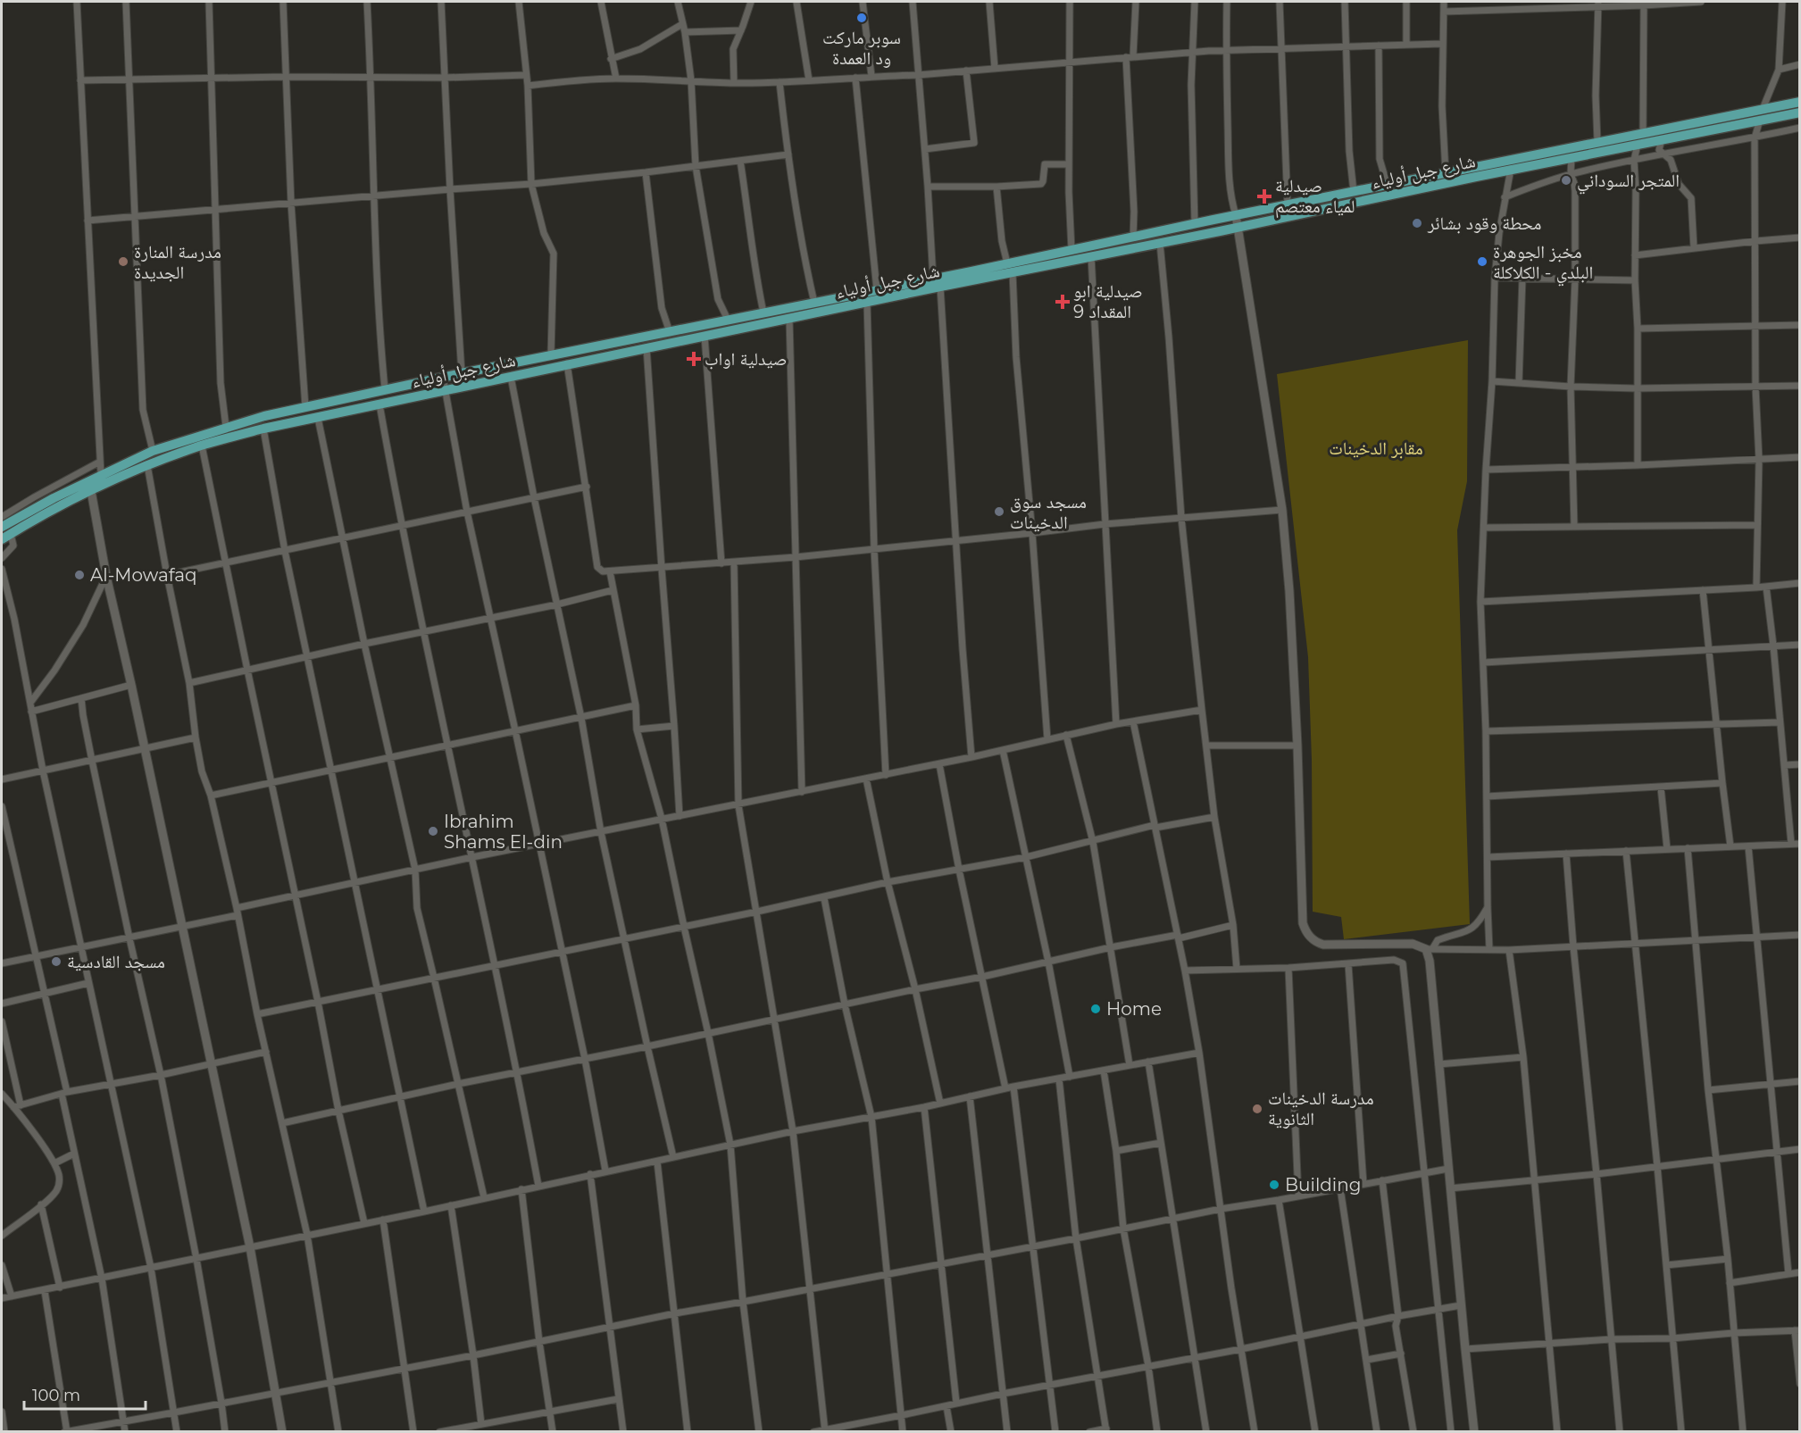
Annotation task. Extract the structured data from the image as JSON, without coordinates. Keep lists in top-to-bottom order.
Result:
{
  "streets": {
    "main road": ["شارع جبل أولياء"]
  },
  "parks": ["مقابر الدخينات"],
  "places": {
    "other": [
      "سوبر ماركت ود العمدة",
      "المتجر السوداني",
      "محطة وقود بشائر",
      "مدرسة المنارة الجديدة",
      "مخبز الجوهرة البلدي - الكلاكلة",
      "مسجد سوق الدخينات",
      "Al-Mowafaq",
      "Ibrahim Shams El-din",
      "مسجد القادسية",
      "Home",
      "مدرسة الدخينات الثانوية",
      "Building"
    ],
    "health": ["صيدلية لمياء معتصم", "صيدلية ابو المقداد 9", "صيدلية اواب"]
  },
  "scale_bar": "100 m"
}
